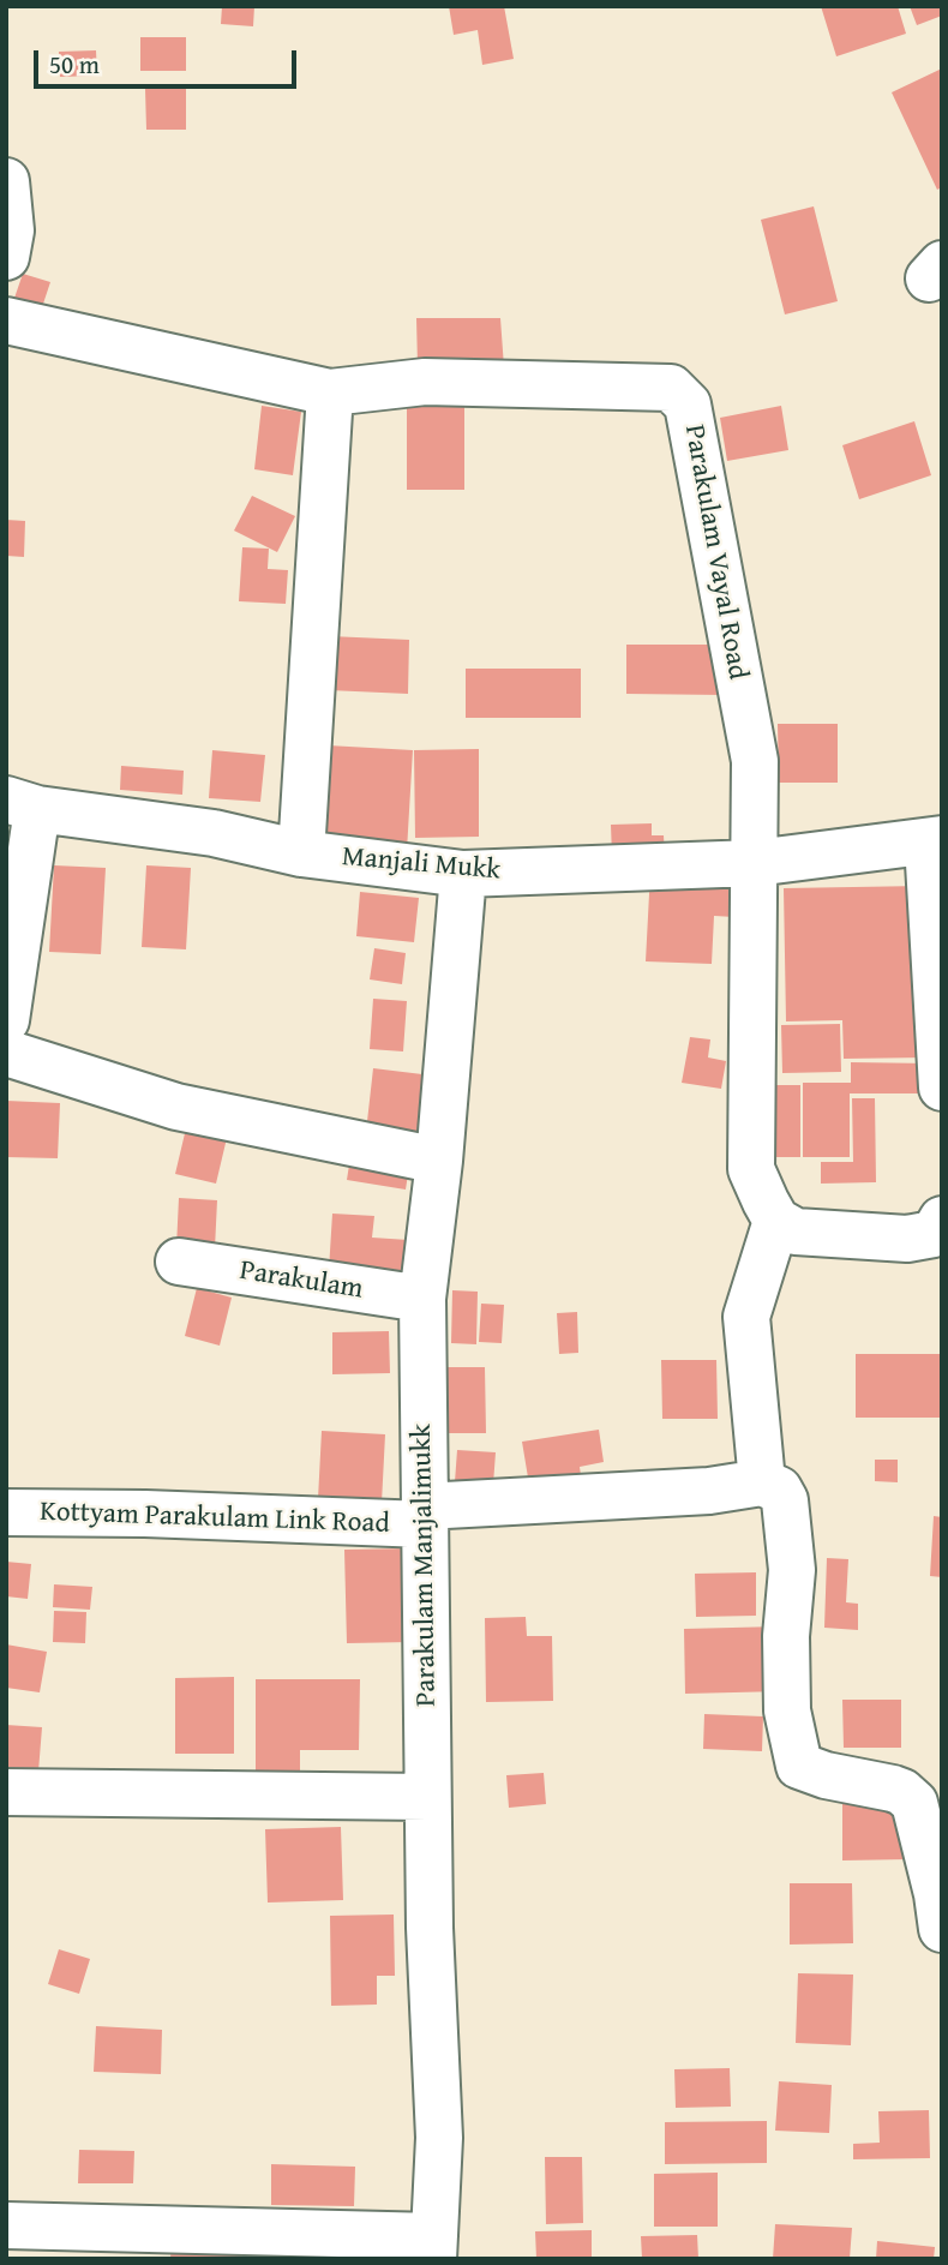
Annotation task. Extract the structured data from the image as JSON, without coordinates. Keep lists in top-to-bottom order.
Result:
{
  "streets": {
    "street": [
      "Parakulam Vayal Road",
      "Manjali Mukk",
      "Parakulam",
      "Kottyam Parakulam Link Road",
      "Parakulam Manjalimukk"
    ]
  },
  "crossings": [
    ["Parakulam Vayal Road", "Manjali Mukk"],
    ["Manjali Mukk", "Parakulam Manjalimukk"],
    ["Parakulam", "Parakulam Manjalimukk"],
    ["Kottyam Parakulam Link Road", "Parakulam Manjalimukk"]
  ],
  "scale_bar": "50 m"
}
